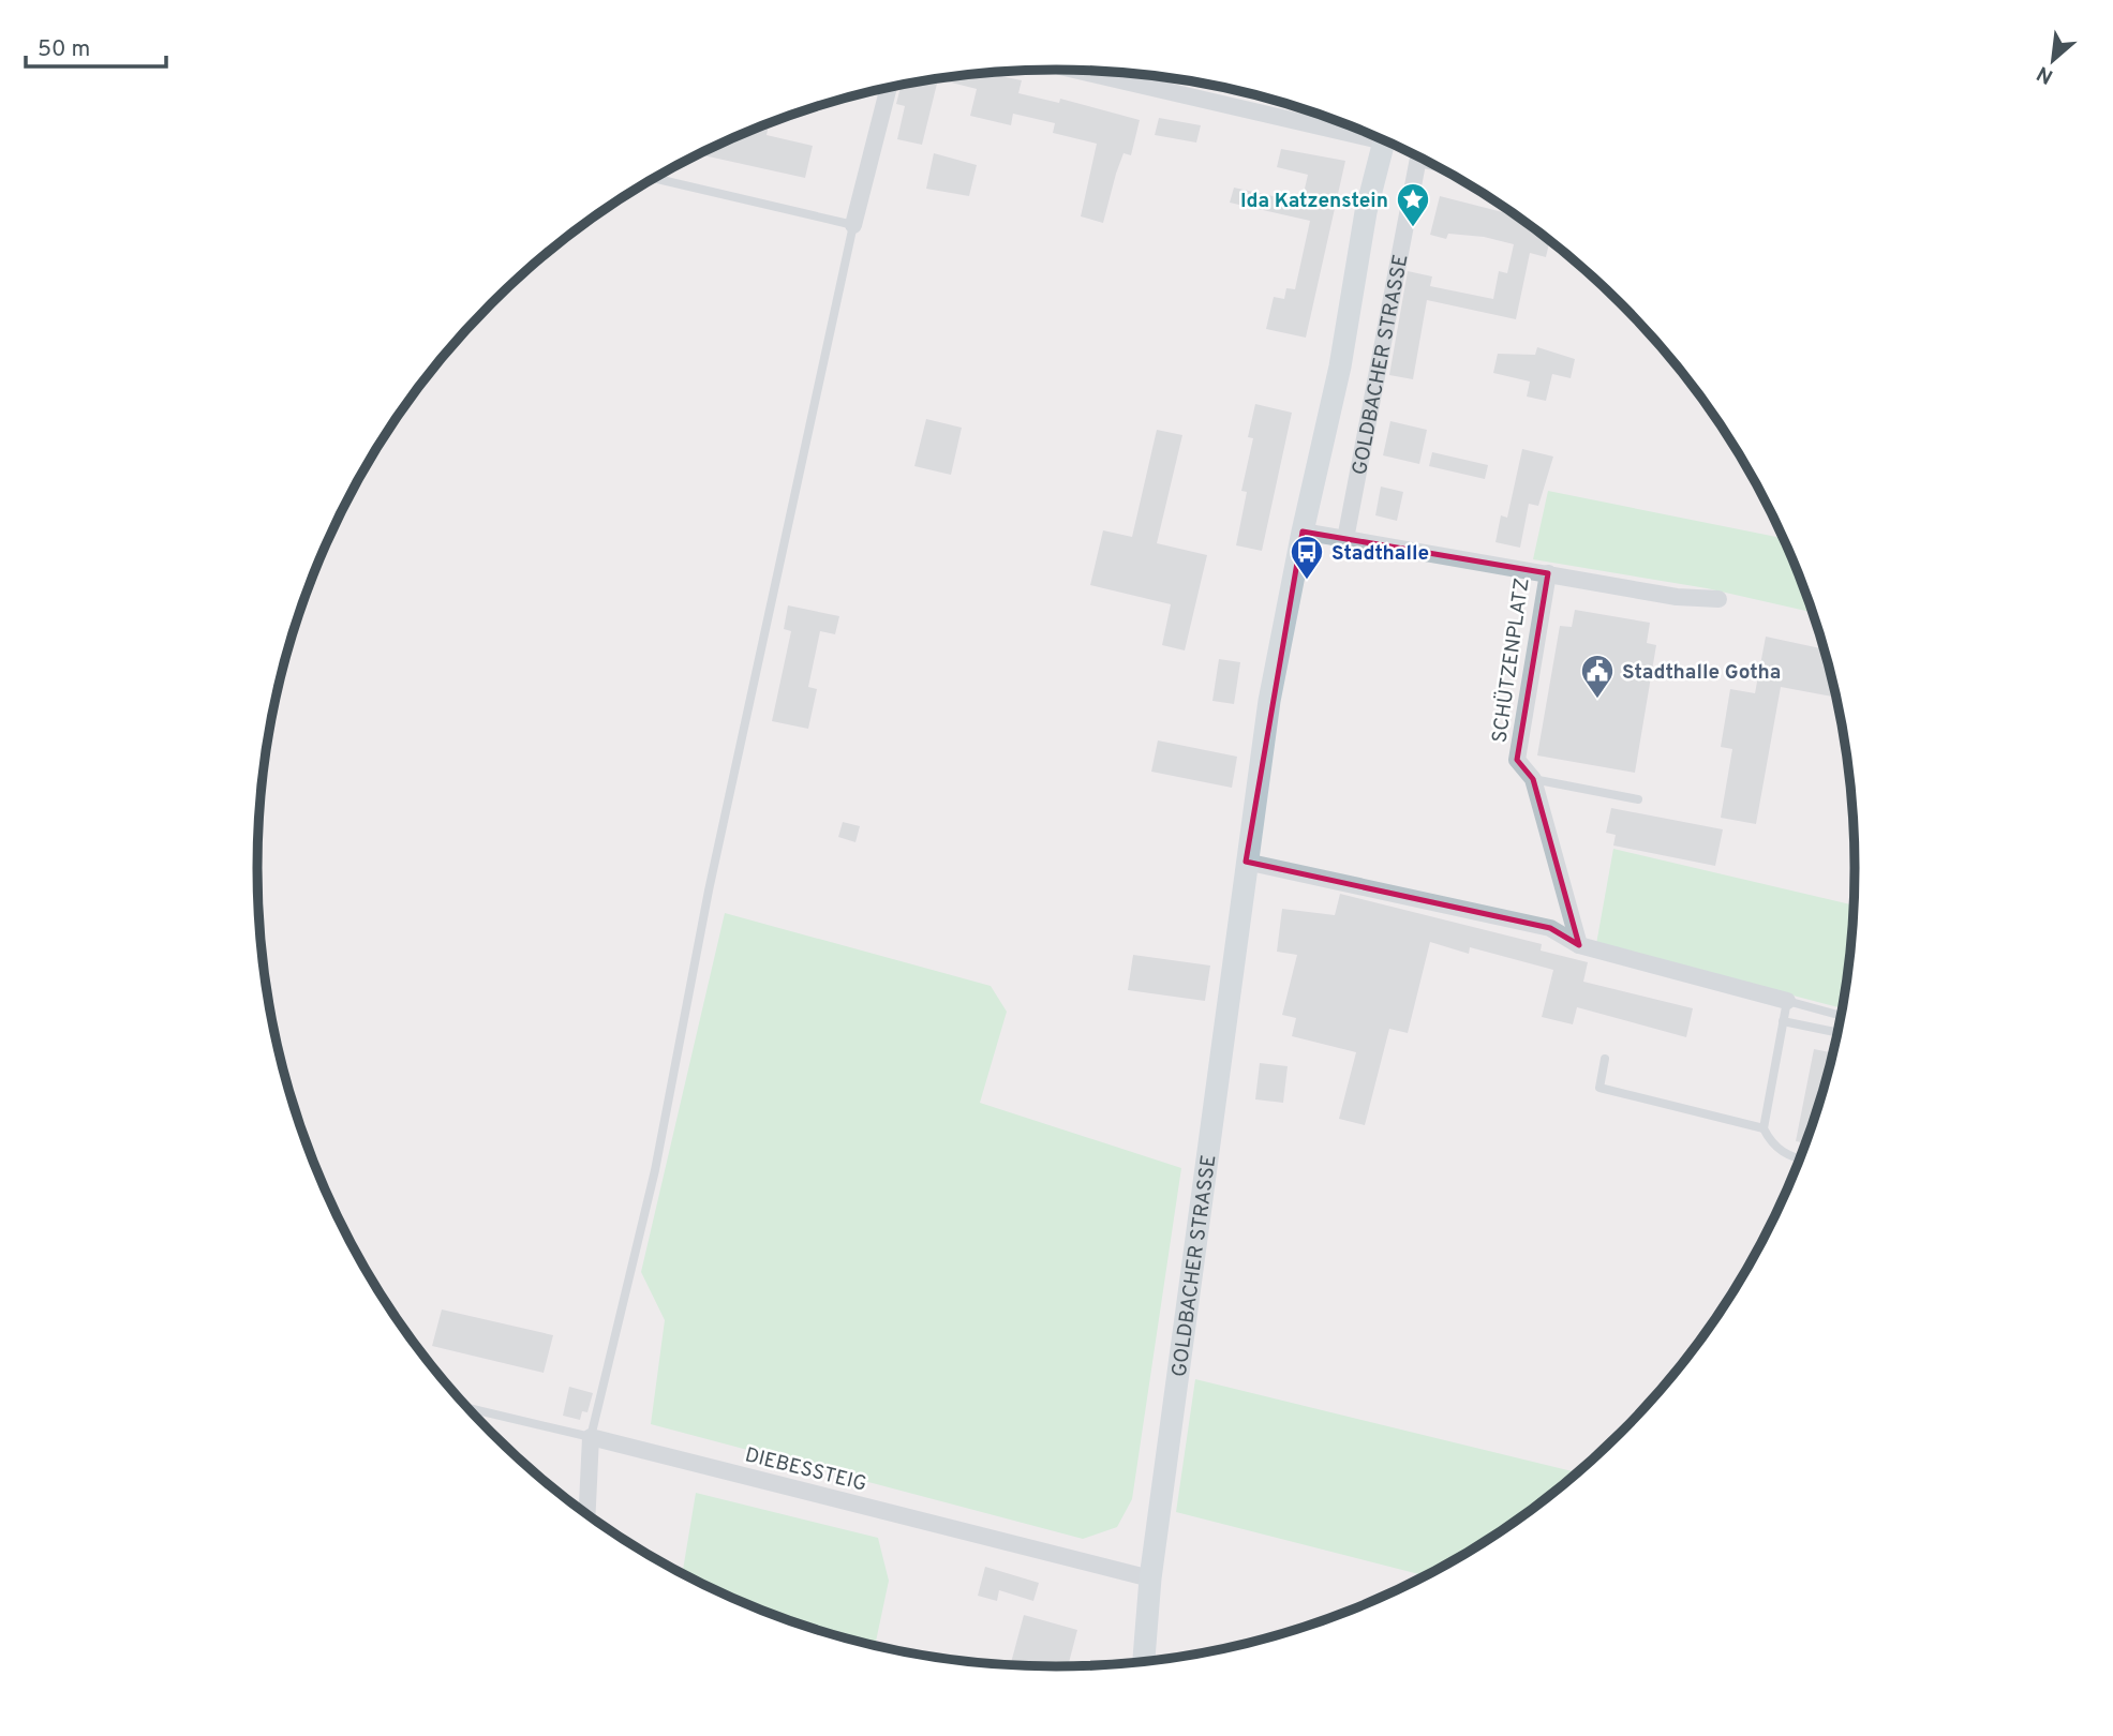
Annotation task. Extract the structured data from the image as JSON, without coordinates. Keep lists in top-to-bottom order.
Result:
{
  "streets": {
    "main road": ["GOLDBACHER STRASSE"],
    "street": ["SCHÜTZENPLATZ", "DIEBESSTEIG"]
  },
  "crossings": [
    ["GOLDBACHER STRASSE", "SCHÜTZENPLATZ"],
    ["GOLDBACHER STRASSE", "DIEBESSTEIG"]
  ],
  "places": {
    "place": ["Ida Katzenstein"],
    "bus stop": ["Stadthalle"],
    "public building": ["Stadthalle Gotha"]
  },
  "scale_bar": "50 m",
  "north": "bottom left"
}
